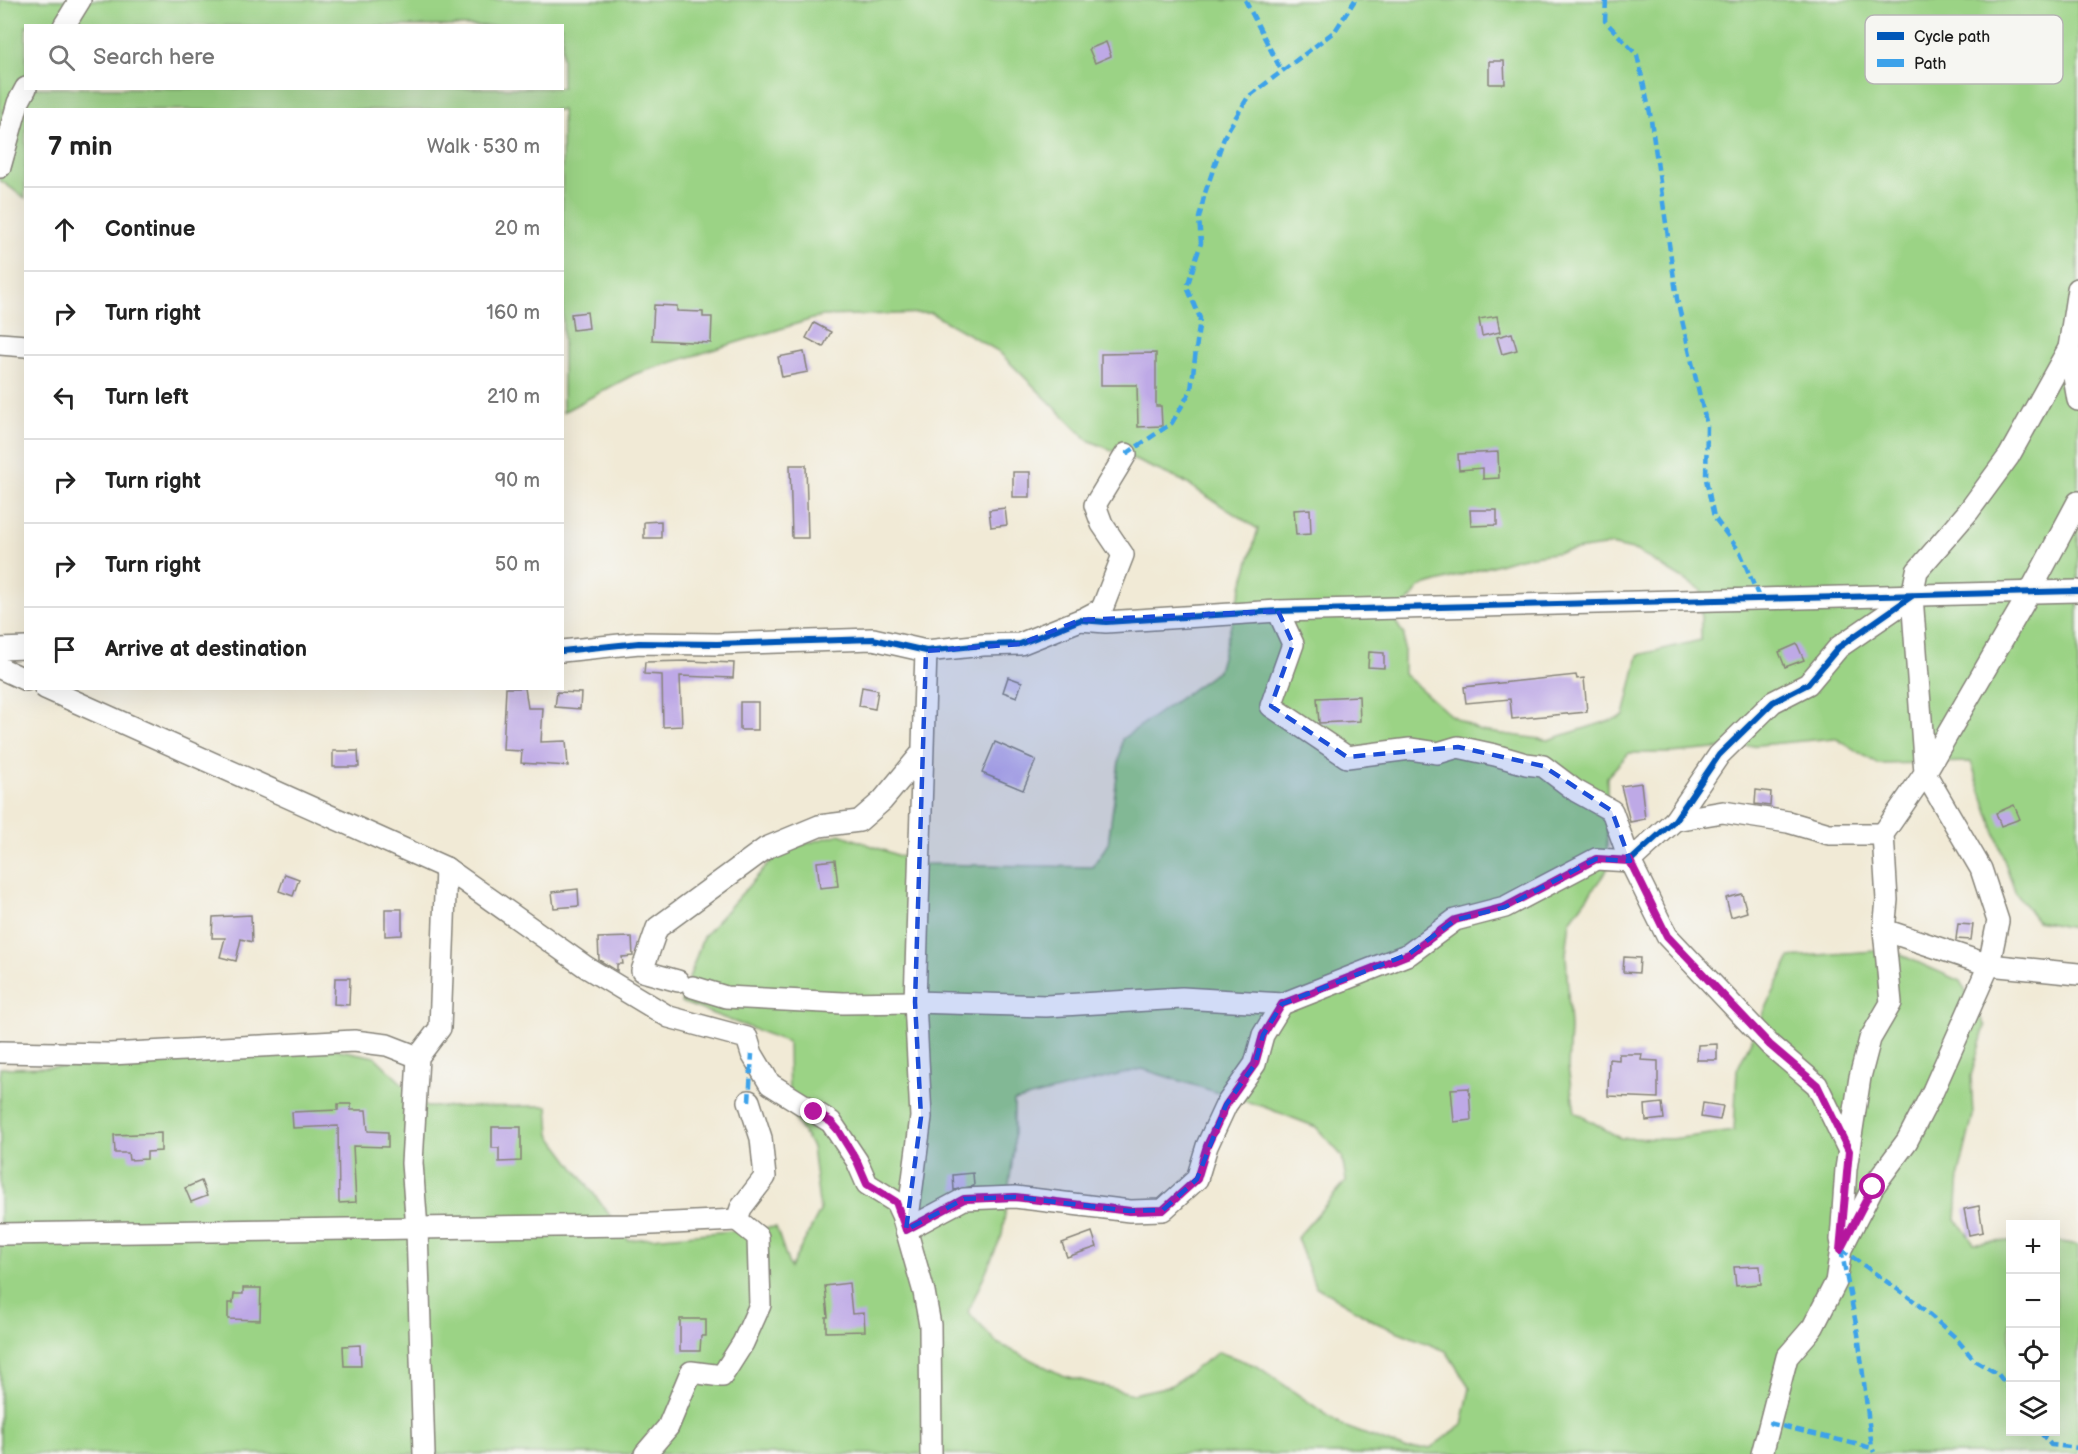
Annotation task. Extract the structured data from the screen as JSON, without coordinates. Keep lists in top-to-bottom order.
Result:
{
  "legend": ["Cycle path", "Path"],
  "page": {
    "search": "Search here",
    "heading": ["7 min", "Walk · 530 m"],
    "list": [
      ["Continue", "20 m"],
      ["Turn right", "160 m"],
      ["Turn left", "210 m"],
      ["Turn right", "90 m"],
      ["Turn right", "50 m"],
      "Arrive at destination"
    ],
    "map_buttons": ["+", "−"]
  }
}
